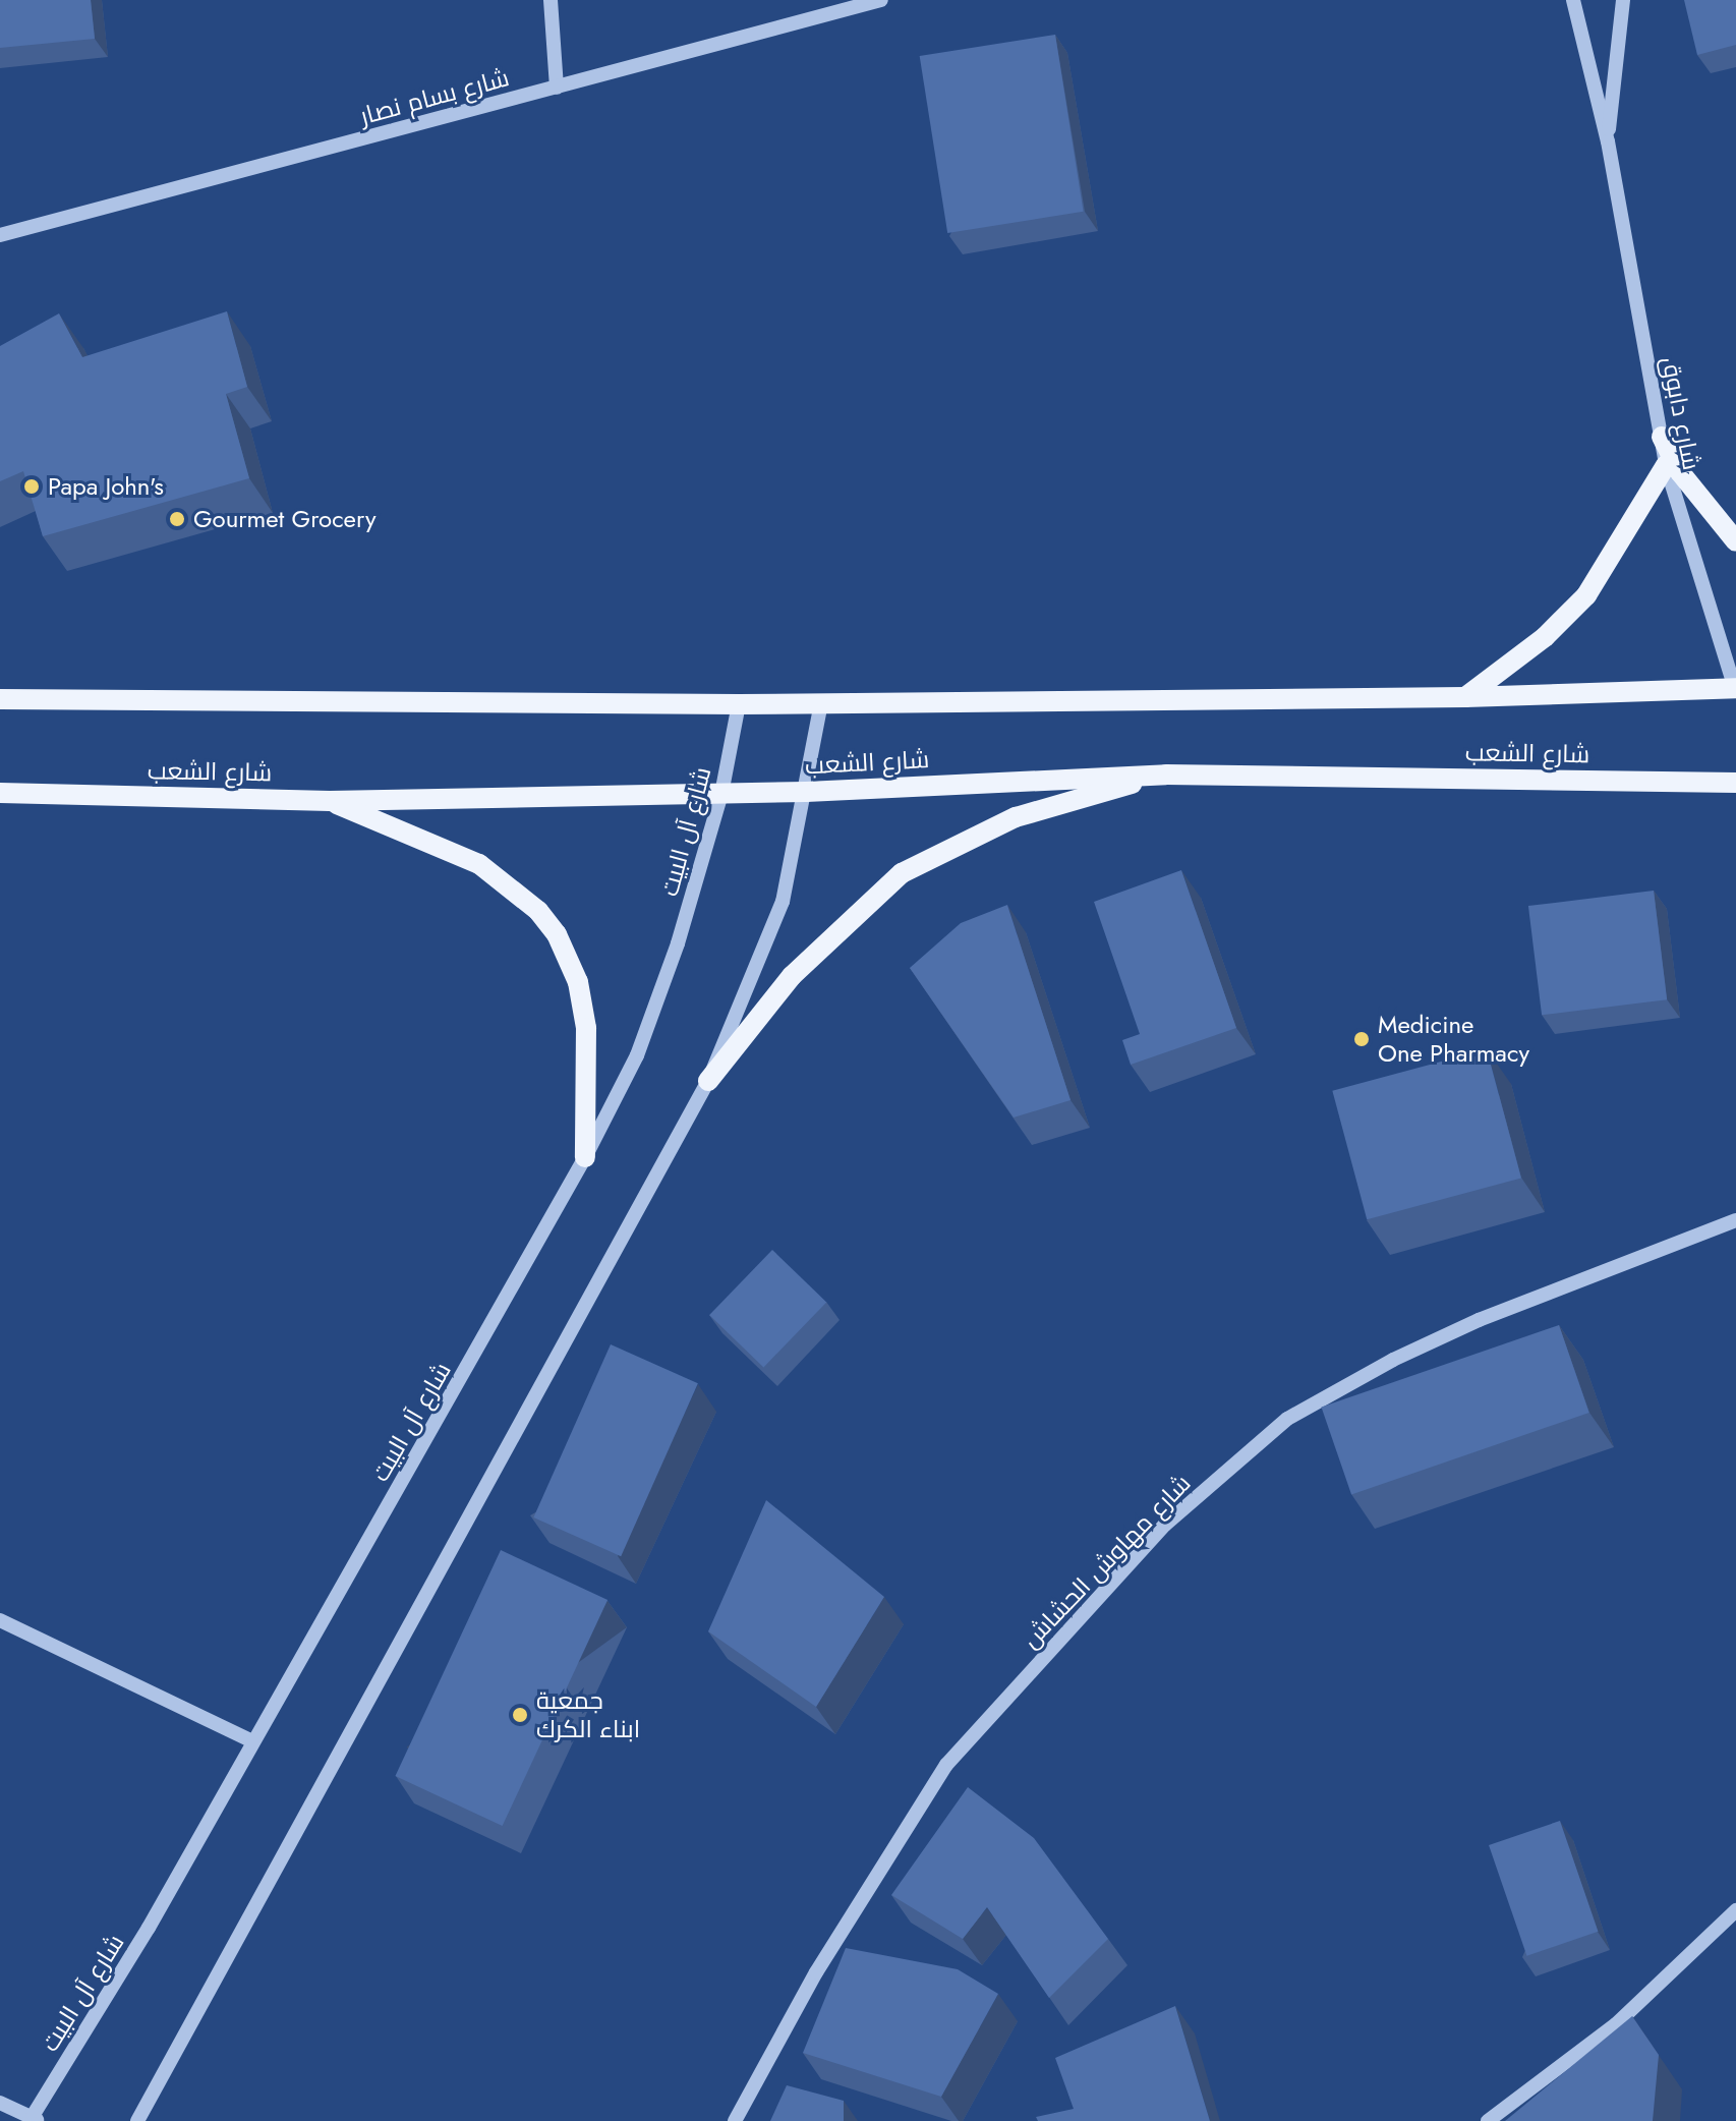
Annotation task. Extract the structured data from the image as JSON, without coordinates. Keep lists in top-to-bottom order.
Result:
{
  "streets": {
    "main road": ["شارع الشعب"],
    "street": [
      "شارع بسام نصار",
      "شارع دابوق",
      "شارع آل البيت",
      "شارع مهاوش الحشاش"
    ]
  },
  "crossings": [
    ["شارع الشعب", "شارع آل البيت"]
  ],
  "places": [
    "Papa John's",
    "Gourmet Grocery",
    "Medicine One Pharmacy",
    "جمعية ابناء الكرك"
  ]
}
